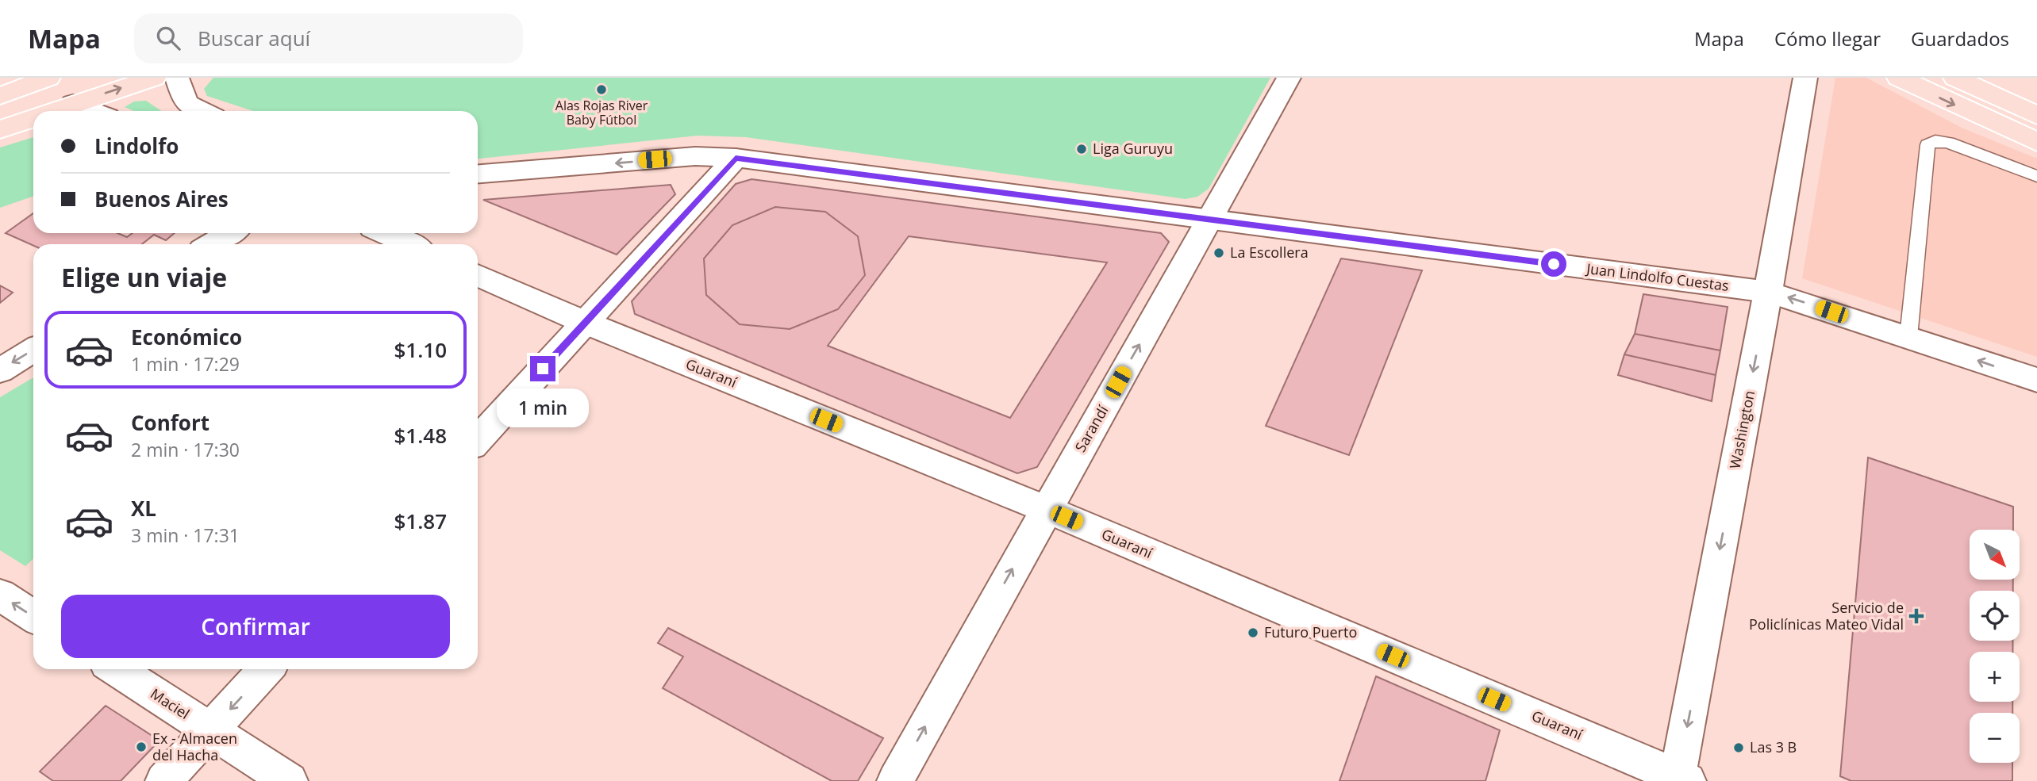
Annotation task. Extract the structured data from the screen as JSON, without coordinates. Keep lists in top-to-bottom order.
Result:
{
  "streets": {
    "street": [
      "Juan Lindolfo Cuestas",
      "Guaraní",
      "Sarandí",
      "Washington",
      "Maciel"
    ]
  },
  "crossings": [
    ["Juan Lindolfo Cuestas", "Sarandí"],
    ["Juan Lindolfo Cuestas", "Washington"],
    ["Guaraní", "Sarandí"],
    ["Guaraní", "Washington"]
  ],
  "one_way": ["Sarandí", "Washington"],
  "places": {
    "other": [
      "Alas Rojas River Baby Fútbol",
      "Liga Guruyu",
      "La Escollera",
      "Futuro Puerto",
      "Ex - Almacen del Hacha",
      "Las 3 B"
    ],
    "health": ["Servicio de Policlínicas Mateo Vidal"]
  },
  "north": "bottom right",
  "page": {
    "header": "Mapa",
    "search": "Buscar aquí",
    "nav": ["Mapa", "Cómo llegar", "Guardados"],
    "banner": ["Lindolfo", "Buenos Aires"],
    "heading": "Elige un viaje",
    "list": [
      {
        "name": "Económico",
        "note": "1 min · 17:29",
        "value": "$1.10"
      },
      {
        "name": "Confort",
        "note": "2 min · 17:30",
        "value": "$1.48"
      },
      {
        "name": "XL",
        "note": "3 min · 17:31",
        "value": "$1.87"
      }
    ],
    "bubble": "1 min",
    "map_buttons": ["+", "−"],
    "buttons": "Confirmar"
  }
}
